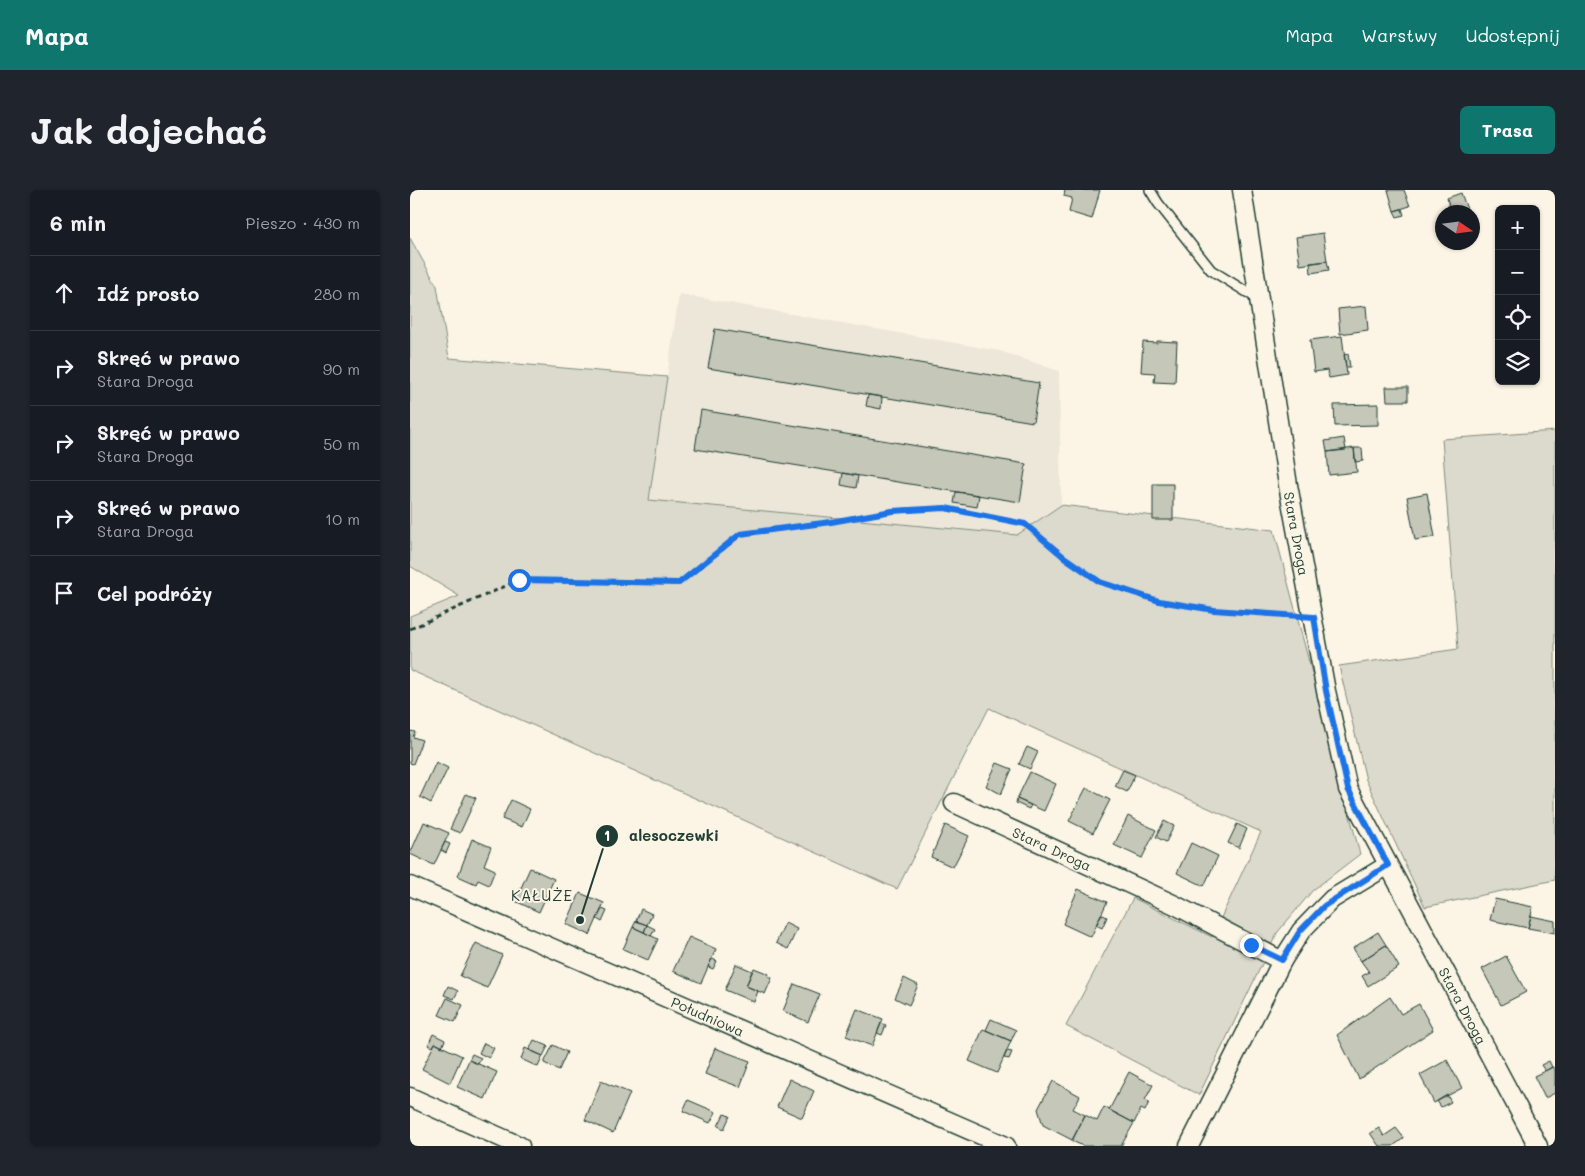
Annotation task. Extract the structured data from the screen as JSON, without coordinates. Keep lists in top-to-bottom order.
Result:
{
  "streets": {
    "street": ["Stara Droga", "Południowa"]
  },
  "districts": ["KAŁUŻE"],
  "places": ["alesoczewki"],
  "north": "right",
  "page": {
    "header": "Mapa",
    "nav": ["Mapa", "Warstwy", "Udostępnij"],
    "buttons": "Trasa",
    "title": "Jak dojechać",
    "heading": ["6 min", "Pieszo · 430 m"],
    "map_buttons": ["+", "−"],
    "list": [
      ["Idź prosto", "280 m"],
      ["Skręć w prawo", "Stara Droga", "90 m"],
      ["Skręć w prawo", "Stara Droga", "50 m"],
      ["Skręć w prawo", "Stara Droga", "10 m"],
      "Cel podróży"
    ]
  }
}
